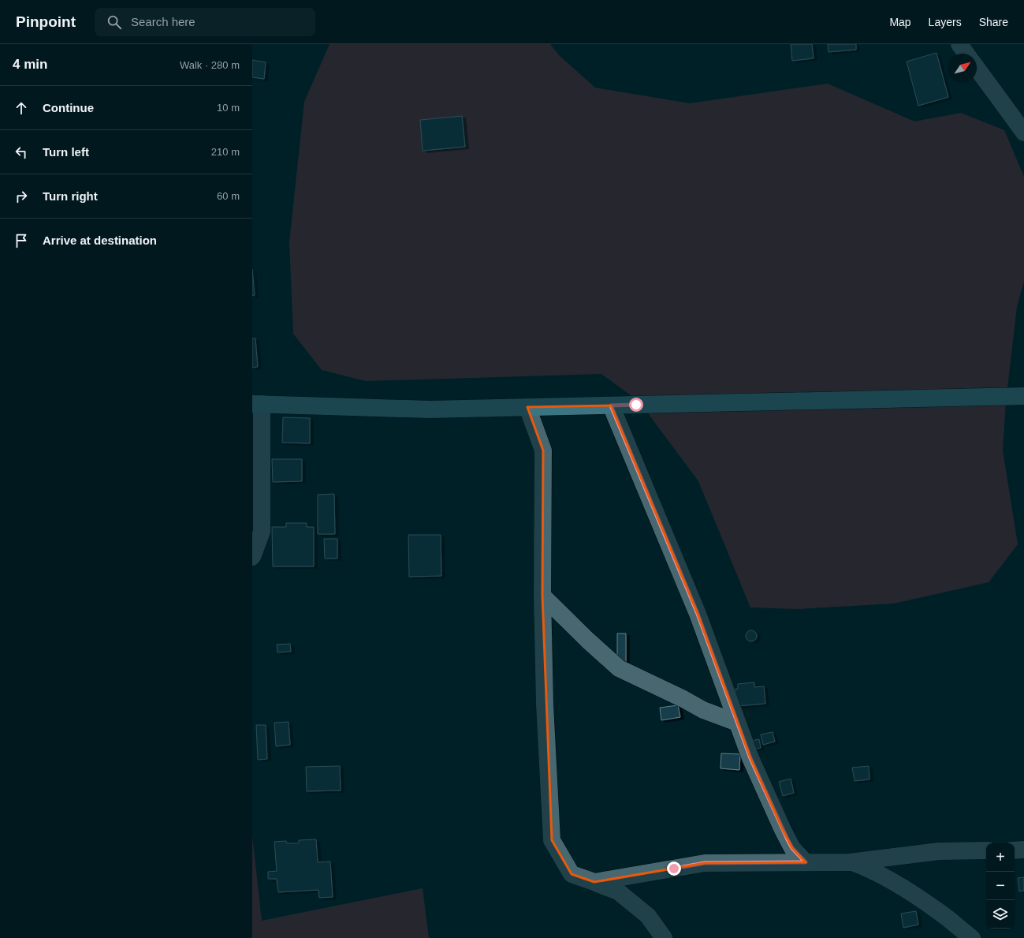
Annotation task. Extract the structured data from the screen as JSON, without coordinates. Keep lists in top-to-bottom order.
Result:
{
  "north": "top right",
  "page": {
    "header": "Pinpoint",
    "search": "Search here",
    "nav": ["Map", "Layers", "Share"],
    "heading": ["4 min", "Walk · 280 m"],
    "list": [
      ["Continue", "10 m"],
      ["Turn left", "210 m"],
      ["Turn right", "60 m"],
      "Arrive at destination"
    ],
    "map_buttons": ["+", "−"]
  }
}
